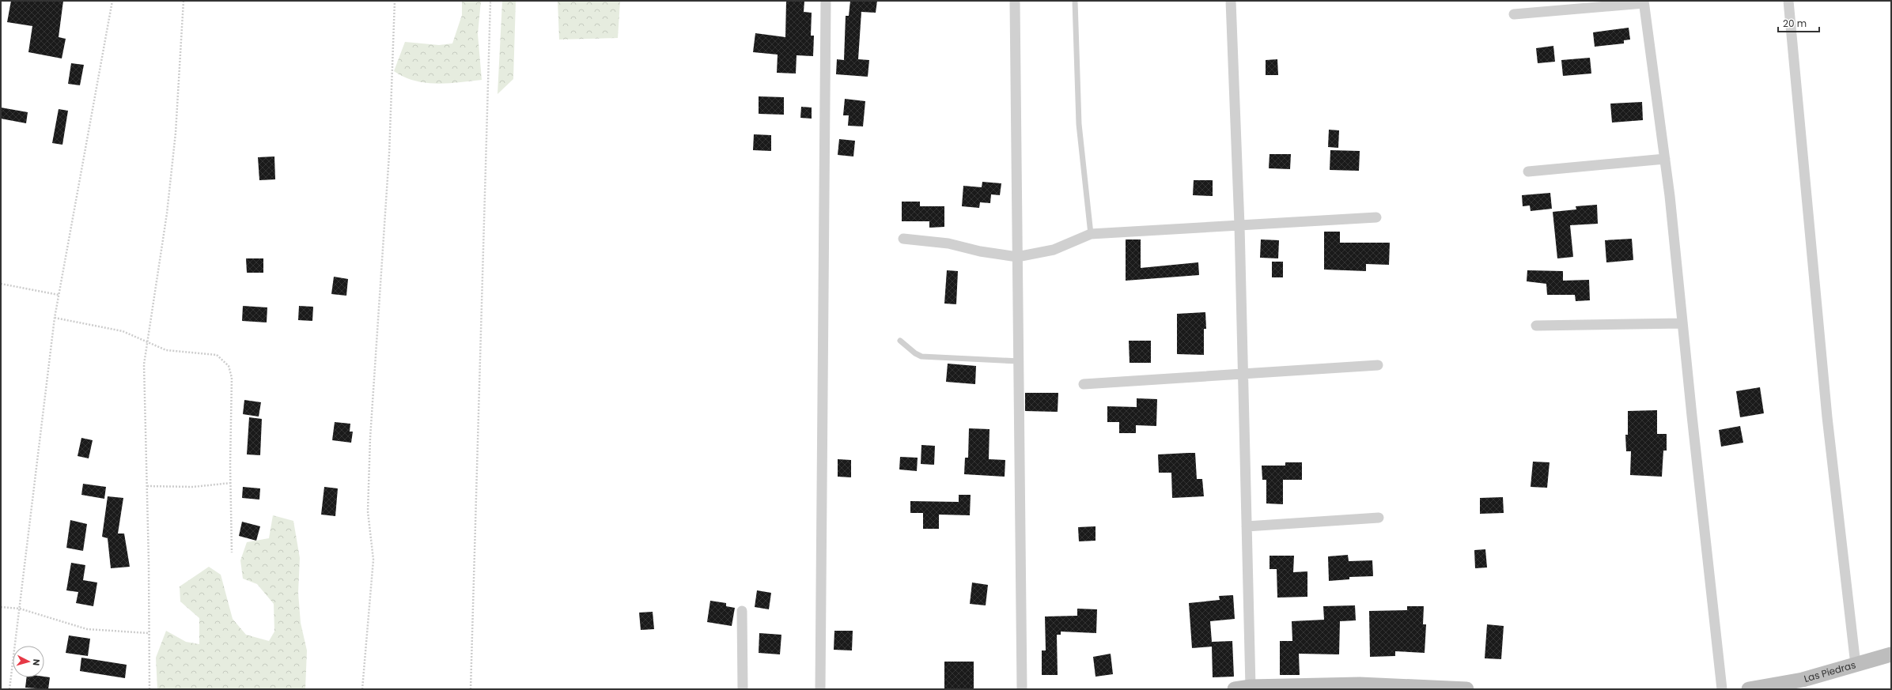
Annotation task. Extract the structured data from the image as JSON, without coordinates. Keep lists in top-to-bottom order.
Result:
{
  "streets": {
    "street": ["Las Piedras"]
  },
  "scale_bar": "20 m",
  "north": "right"
}
